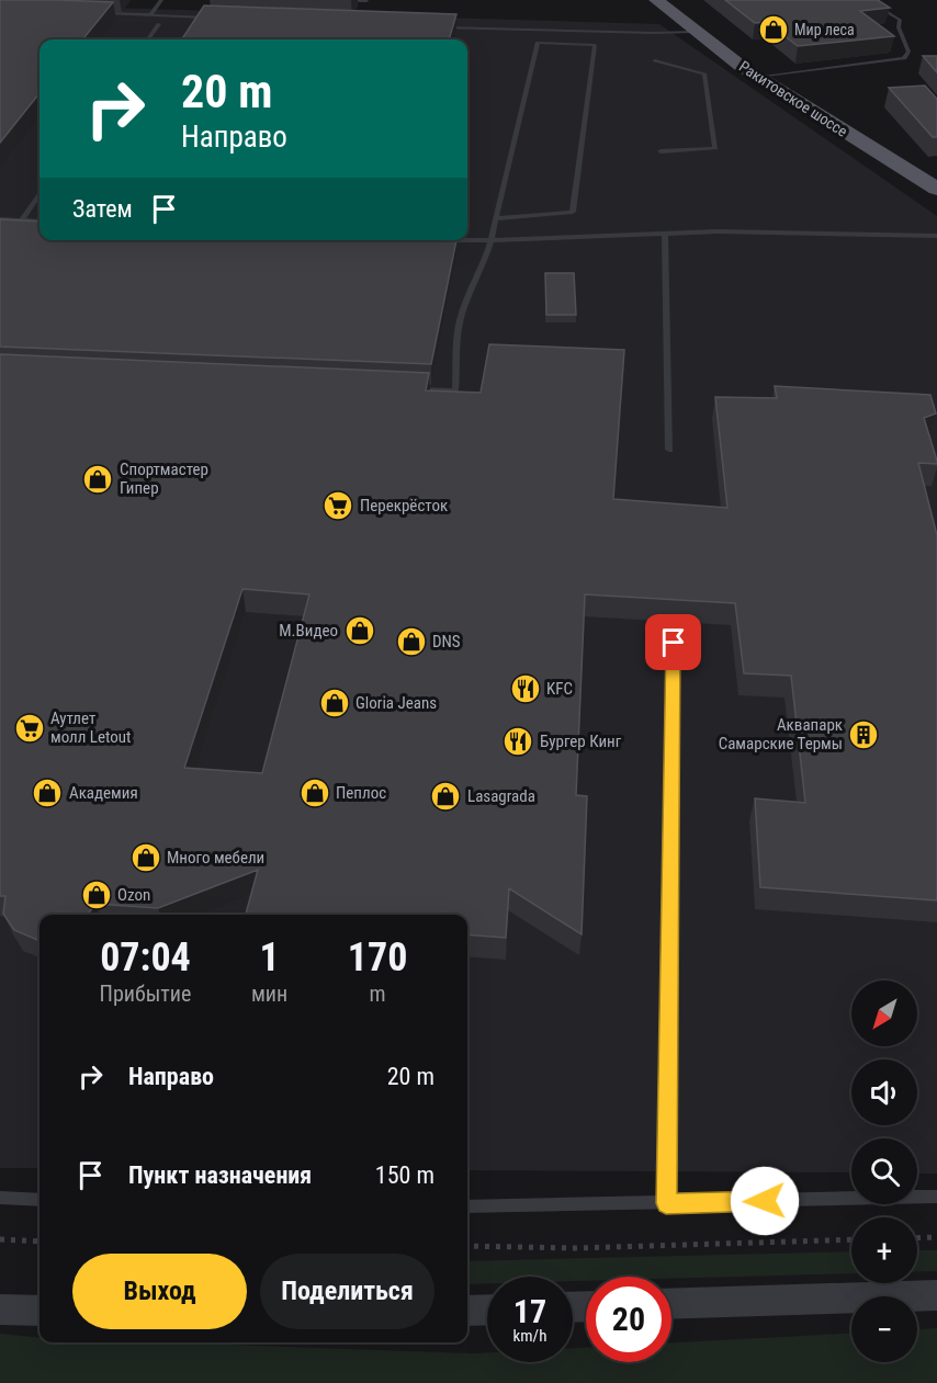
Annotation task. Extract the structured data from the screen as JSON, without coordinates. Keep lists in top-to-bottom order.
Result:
{
  "streets": {
    "main road": ["Ракитовское шоссе"]
  },
  "places": {
    "shop": [
      "Мир леса",
      "Спортмастер Гипер",
      "М.Видео",
      "DNS",
      "Gloria Jeans",
      "Академия",
      "Пеплос",
      "Lasagrada",
      "Много мебели",
      "Ozon"
    ],
    "supermarket": ["Перекрёсток", "Аутлет молл Letout"],
    "restaurant": ["KFC", "Бургер Кинг"],
    "building": ["Аквапарк Самарские Термы"]
  },
  "north": "bottom left",
  "page": {
    "turn": ["20 m", "Направо"],
    "then": "Затем",
    "eta": [
      "07:04",
      "Прибытие",
      "1",
      "мин",
      "170",
      "m"
    ],
    "map_buttons": ["+", "−"],
    "list": [
      {
        "name": "Направо",
        "value": "20 m"
      },
      {
        "name": "Пункт назначения",
        "value": "150 m"
      }
    ],
    "buttons": ["Выход", "Поделиться"],
    "speed": "17 km/h",
    "limit": "20"
  }
}
